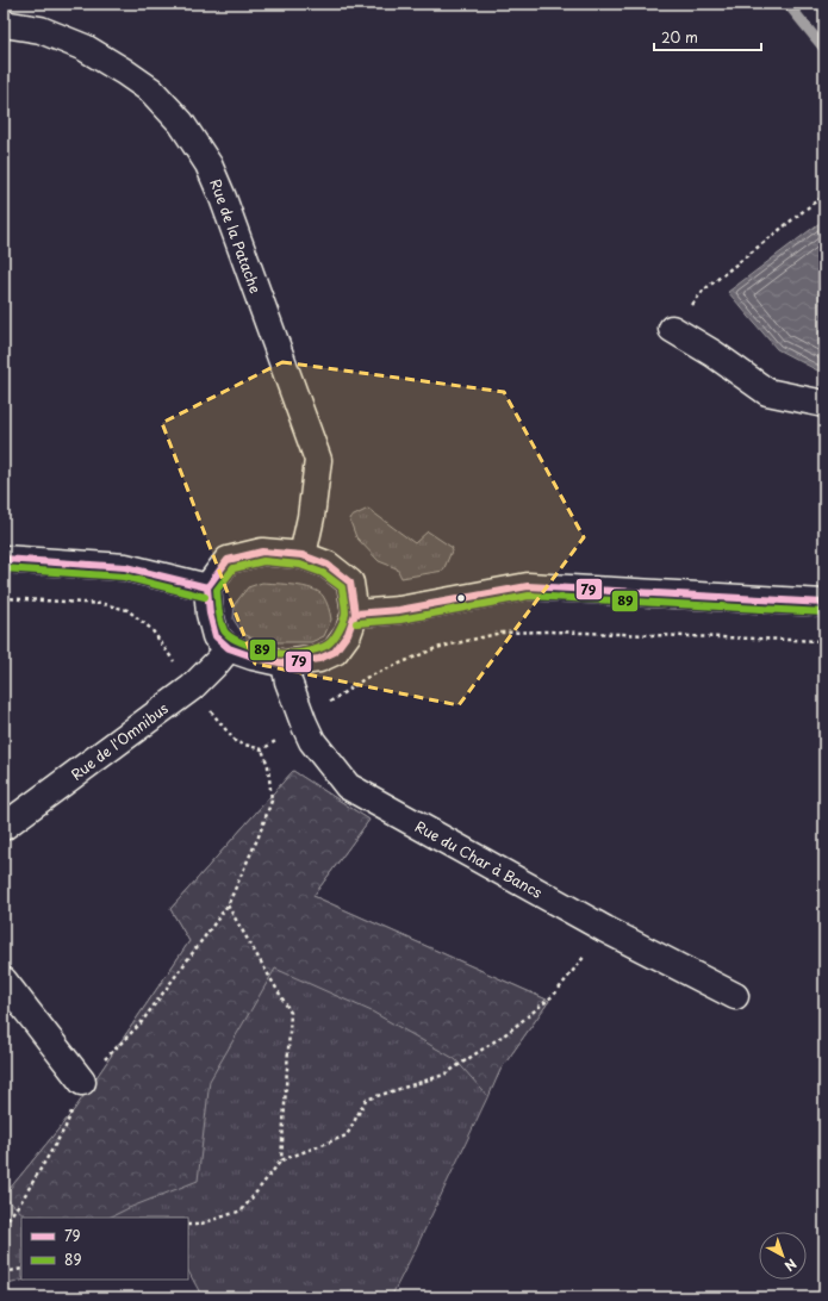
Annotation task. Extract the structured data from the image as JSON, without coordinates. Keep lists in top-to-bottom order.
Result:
{
  "streets": {
    "street": ["Rue de la Patache", "Rue de l'Omnibus", "Rue du Char à Bancs"]
  },
  "crossings": [
    ["Rue de la Patache", "Rue de l'Omnibus"],
    ["Rue de la Patache", "Rue du Char à Bancs"],
    ["Rue de l'Omnibus", "Rue du Char à Bancs"]
  ],
  "lines": ["transit line 79", "transit line 89"],
  "legend": ["79", "89"],
  "scale_bar": "20 m",
  "north": "bottom right"
}
